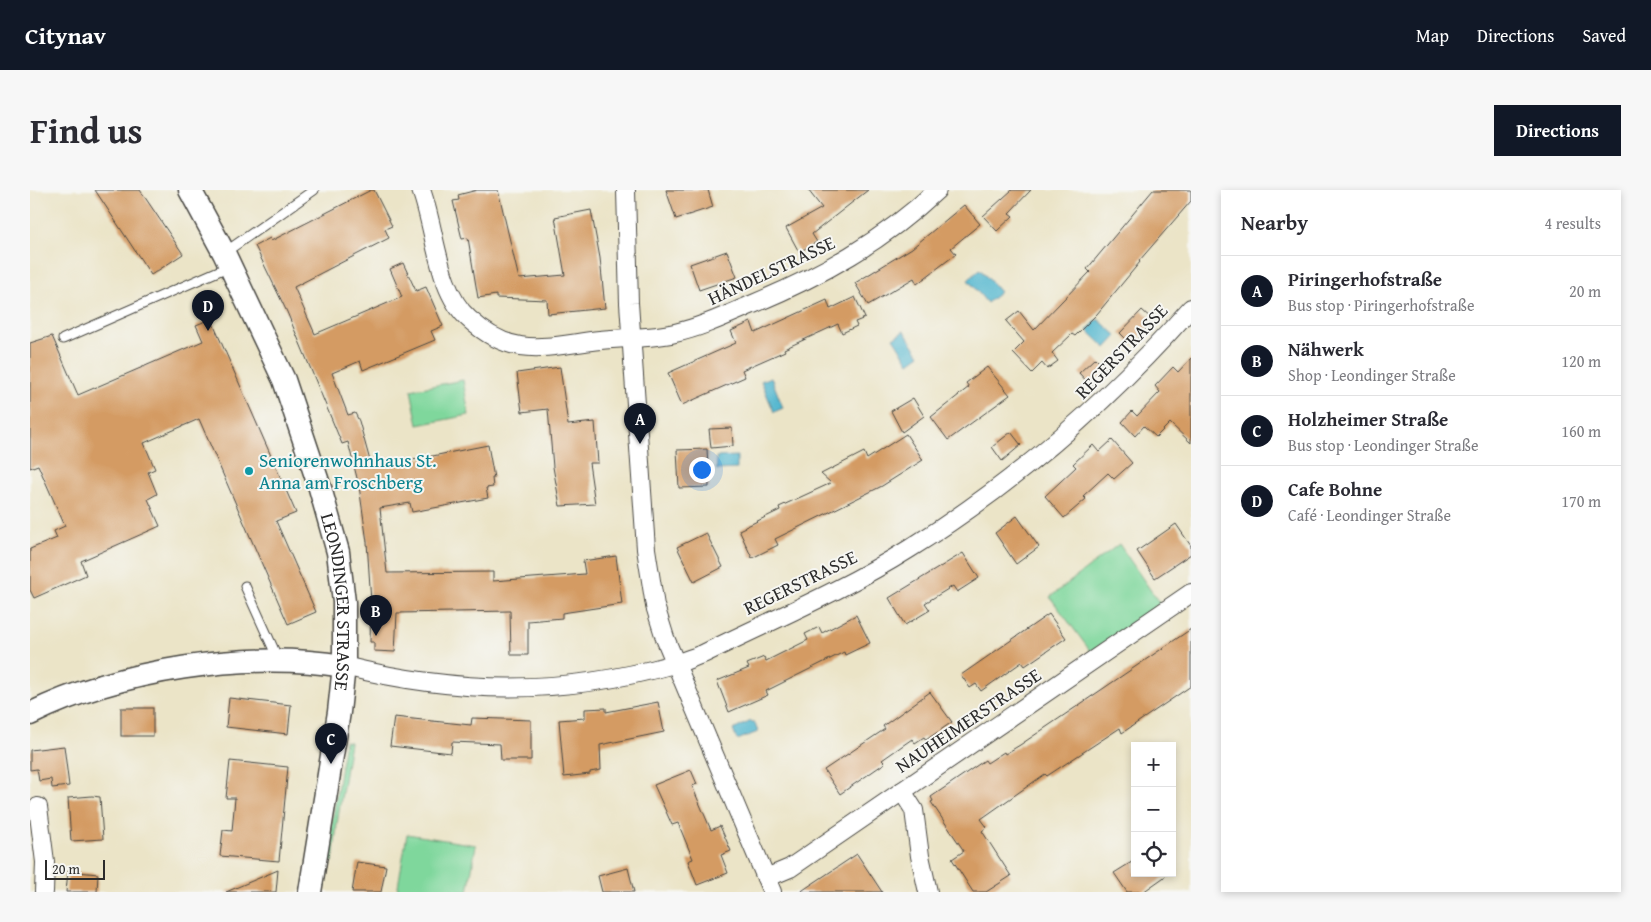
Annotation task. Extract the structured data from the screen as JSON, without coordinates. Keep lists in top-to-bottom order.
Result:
{
  "streets": {
    "street": [
      "HÄNDELSTRASSE",
      "REGERSTRASSE",
      "LEONDINGER STRASSE",
      "NAUHEIMERSTRASSE"
    ]
  },
  "crossings": [
    ["REGERSTRASSE", "LEONDINGER STRASSE"]
  ],
  "places": ["Seniorenwohnhaus St. Anna am Froschberg"],
  "scale_bar": "20 m",
  "page": {
    "header": "Citynav",
    "nav": ["Map", "Directions", "Saved"],
    "title": "Find us",
    "buttons": "Directions",
    "heading": ["Nearby", "4 results"],
    "list": [
      {
        "mark": "A",
        "name": "Piringerhofstraße",
        "note": "Bus stop · Piringerhofstraße",
        "value": "20 m"
      },
      {
        "mark": "B",
        "name": "Nähwerk",
        "note": "Shop · Leondinger Straße",
        "value": "120 m"
      },
      {
        "mark": "C",
        "name": "Holzheimer Straße",
        "note": "Bus stop · Leondinger Straße",
        "value": "160 m"
      },
      {
        "mark": "D",
        "name": "Cafe Bohne",
        "note": "Café · Leondinger Straße",
        "value": "170 m"
      }
    ],
    "pins": [
      "D",
      "A",
      "B",
      "C"
    ],
    "map_buttons": ["+", "−"],
    "scale": "20 m"
  }
}
